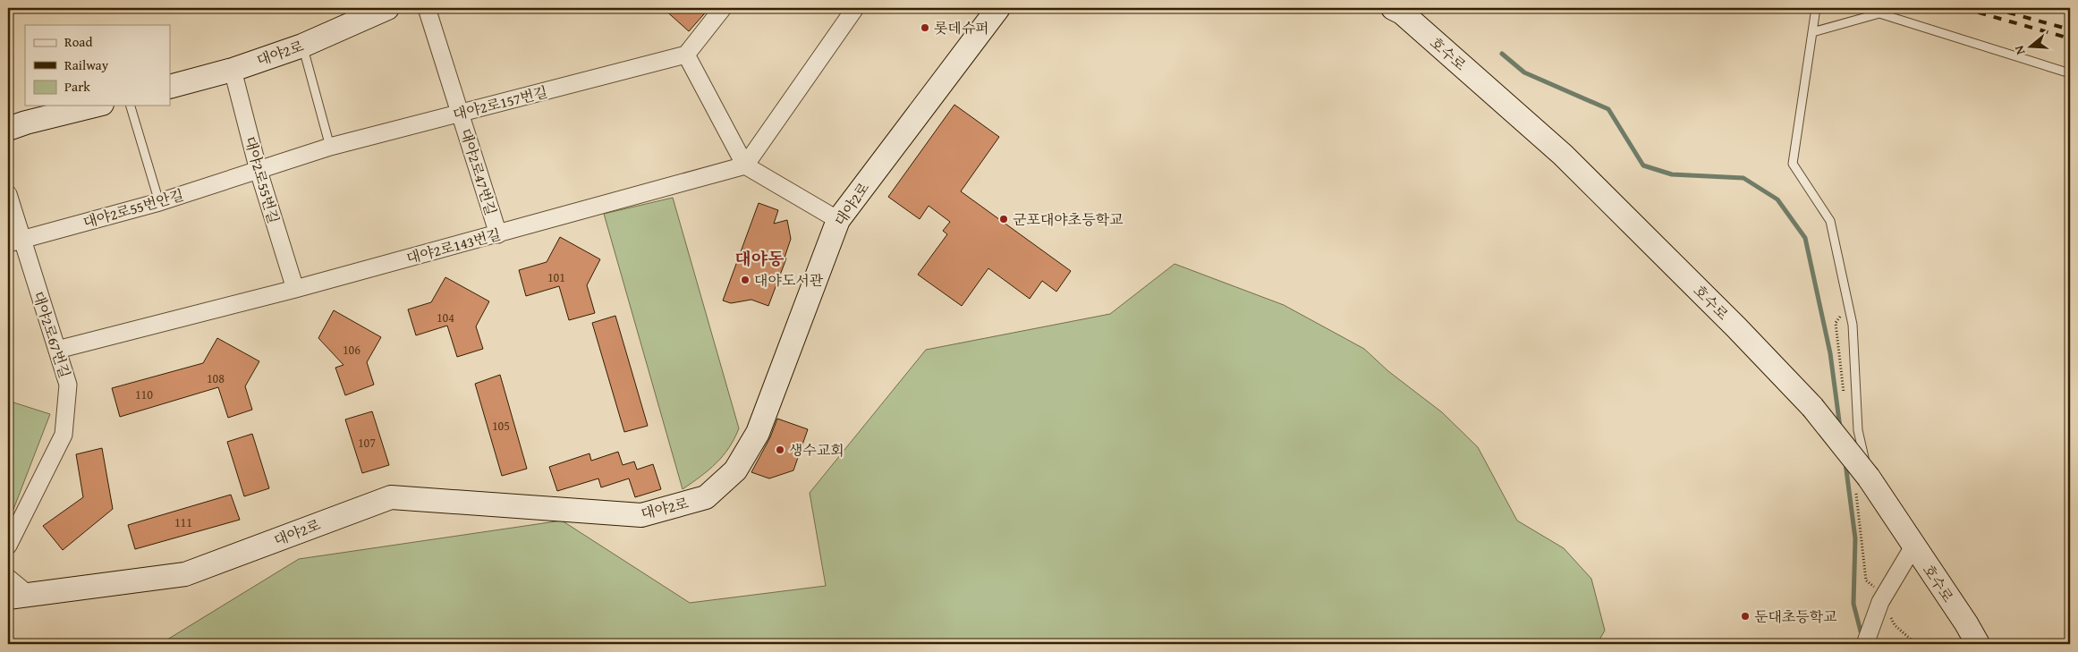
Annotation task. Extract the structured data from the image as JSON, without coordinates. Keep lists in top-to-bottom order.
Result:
{
  "streets": {
    "street": [
      "대야2로",
      "호수로",
      "대야2로157번길",
      "대야2로47번길",
      "대야2로55번길",
      "대야2로55번안길",
      "대야2로143번길",
      "대야2로67번길"
    ]
  },
  "crossings": [
    ["대야2로", "대야2로55번길"],
    ["대야2로157번길", "대야2로47번길"],
    ["대야2로157번길", "대야2로55번길"],
    ["대야2로157번길", "대야2로55번안길"],
    ["대야2로47번길", "대야2로143번길"],
    ["대야2로55번길", "대야2로55번안길"],
    ["대야2로55번길", "대야2로143번길"],
    ["대야2로55번안길", "대야2로67번길"],
    ["대야2로143번길", "대야2로67번길"]
  ],
  "districts": ["대야동"],
  "places": [
    "롯데슈퍼",
    "군포대야초등학교",
    "대야도서관",
    "생수교회",
    "둔대초등학교"
  ],
  "house_numbers": [
    "101",
    "104",
    "106",
    "108",
    "110",
    "105",
    "107",
    "111"
  ],
  "legend": ["Road", "Railway", "Park"],
  "north": "left"
}
